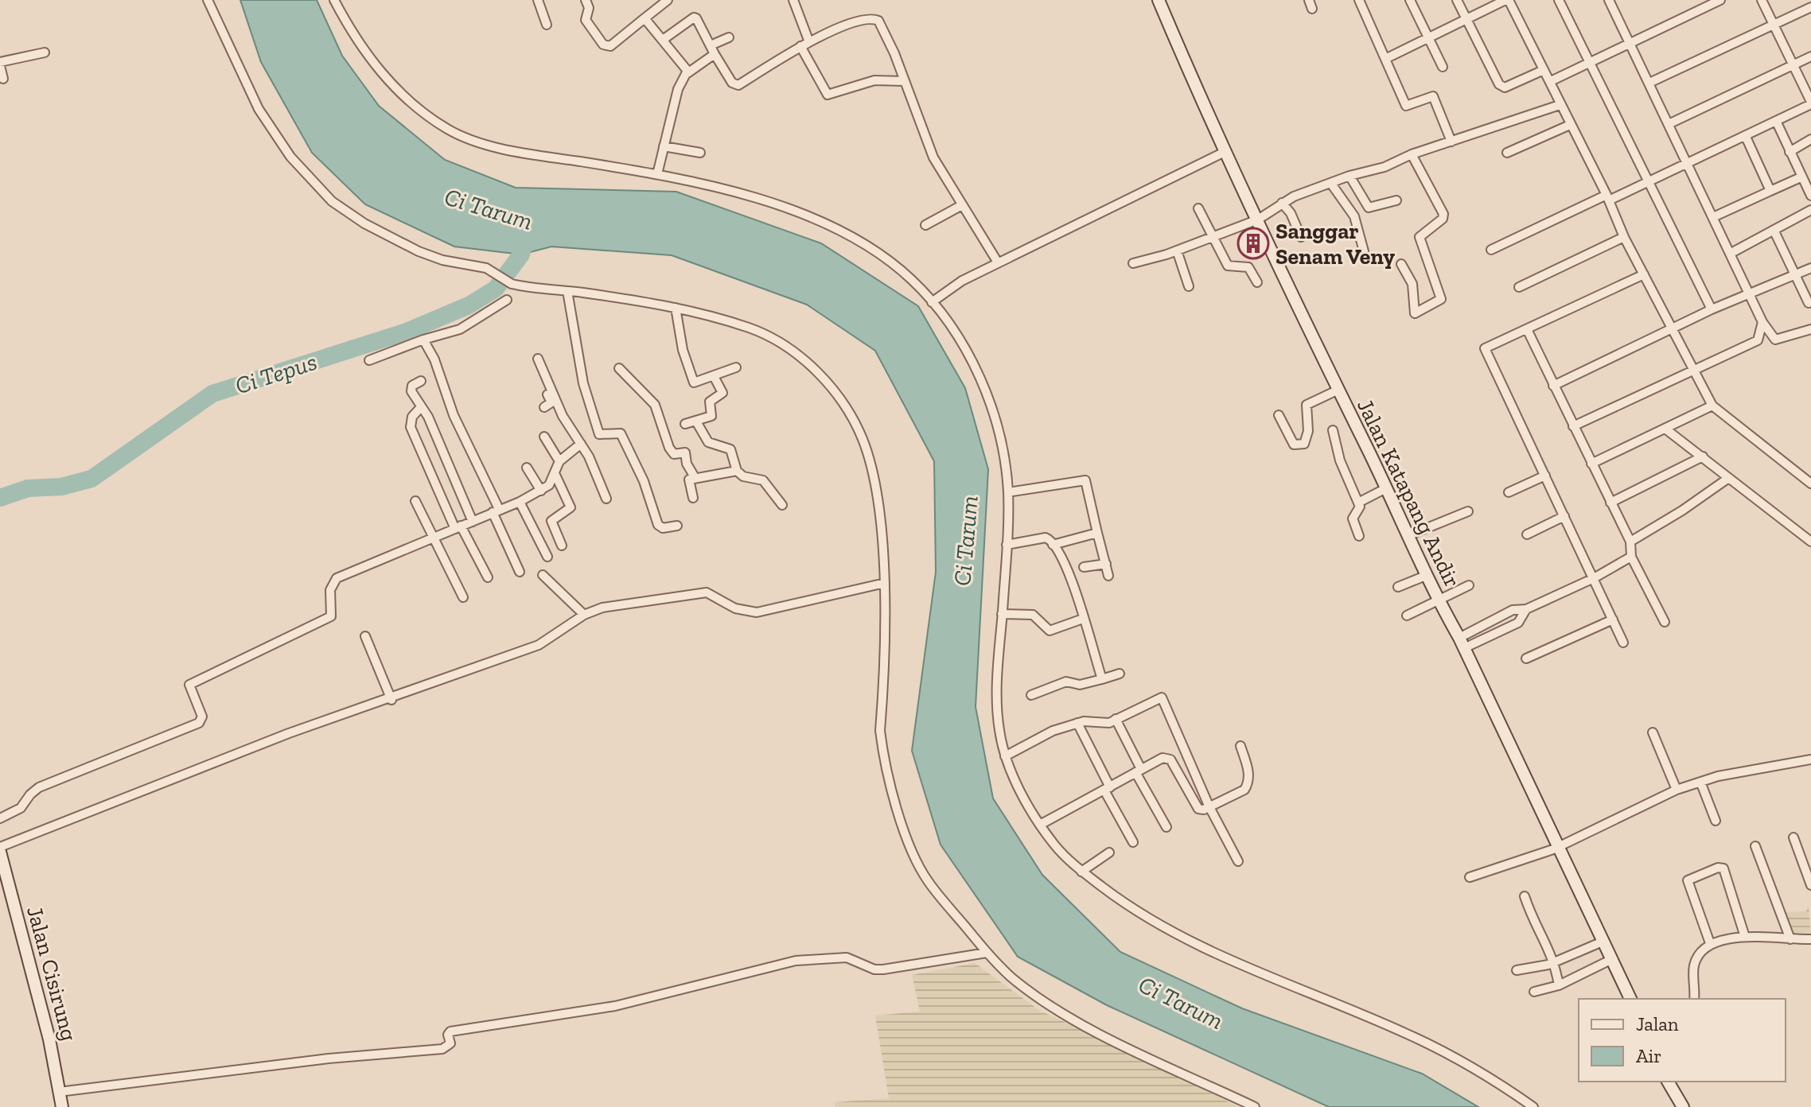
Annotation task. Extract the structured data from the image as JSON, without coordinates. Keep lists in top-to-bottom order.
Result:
{
  "streets": {
    "street": ["Jalan Katapang Andir", "Jalan Cisirung"]
  },
  "water": ["Ci Tarum", "Ci Tepus"],
  "places": {
    "building": ["Sanggar Senam Veny"]
  },
  "legend": ["Jalan", "Air"]
}
